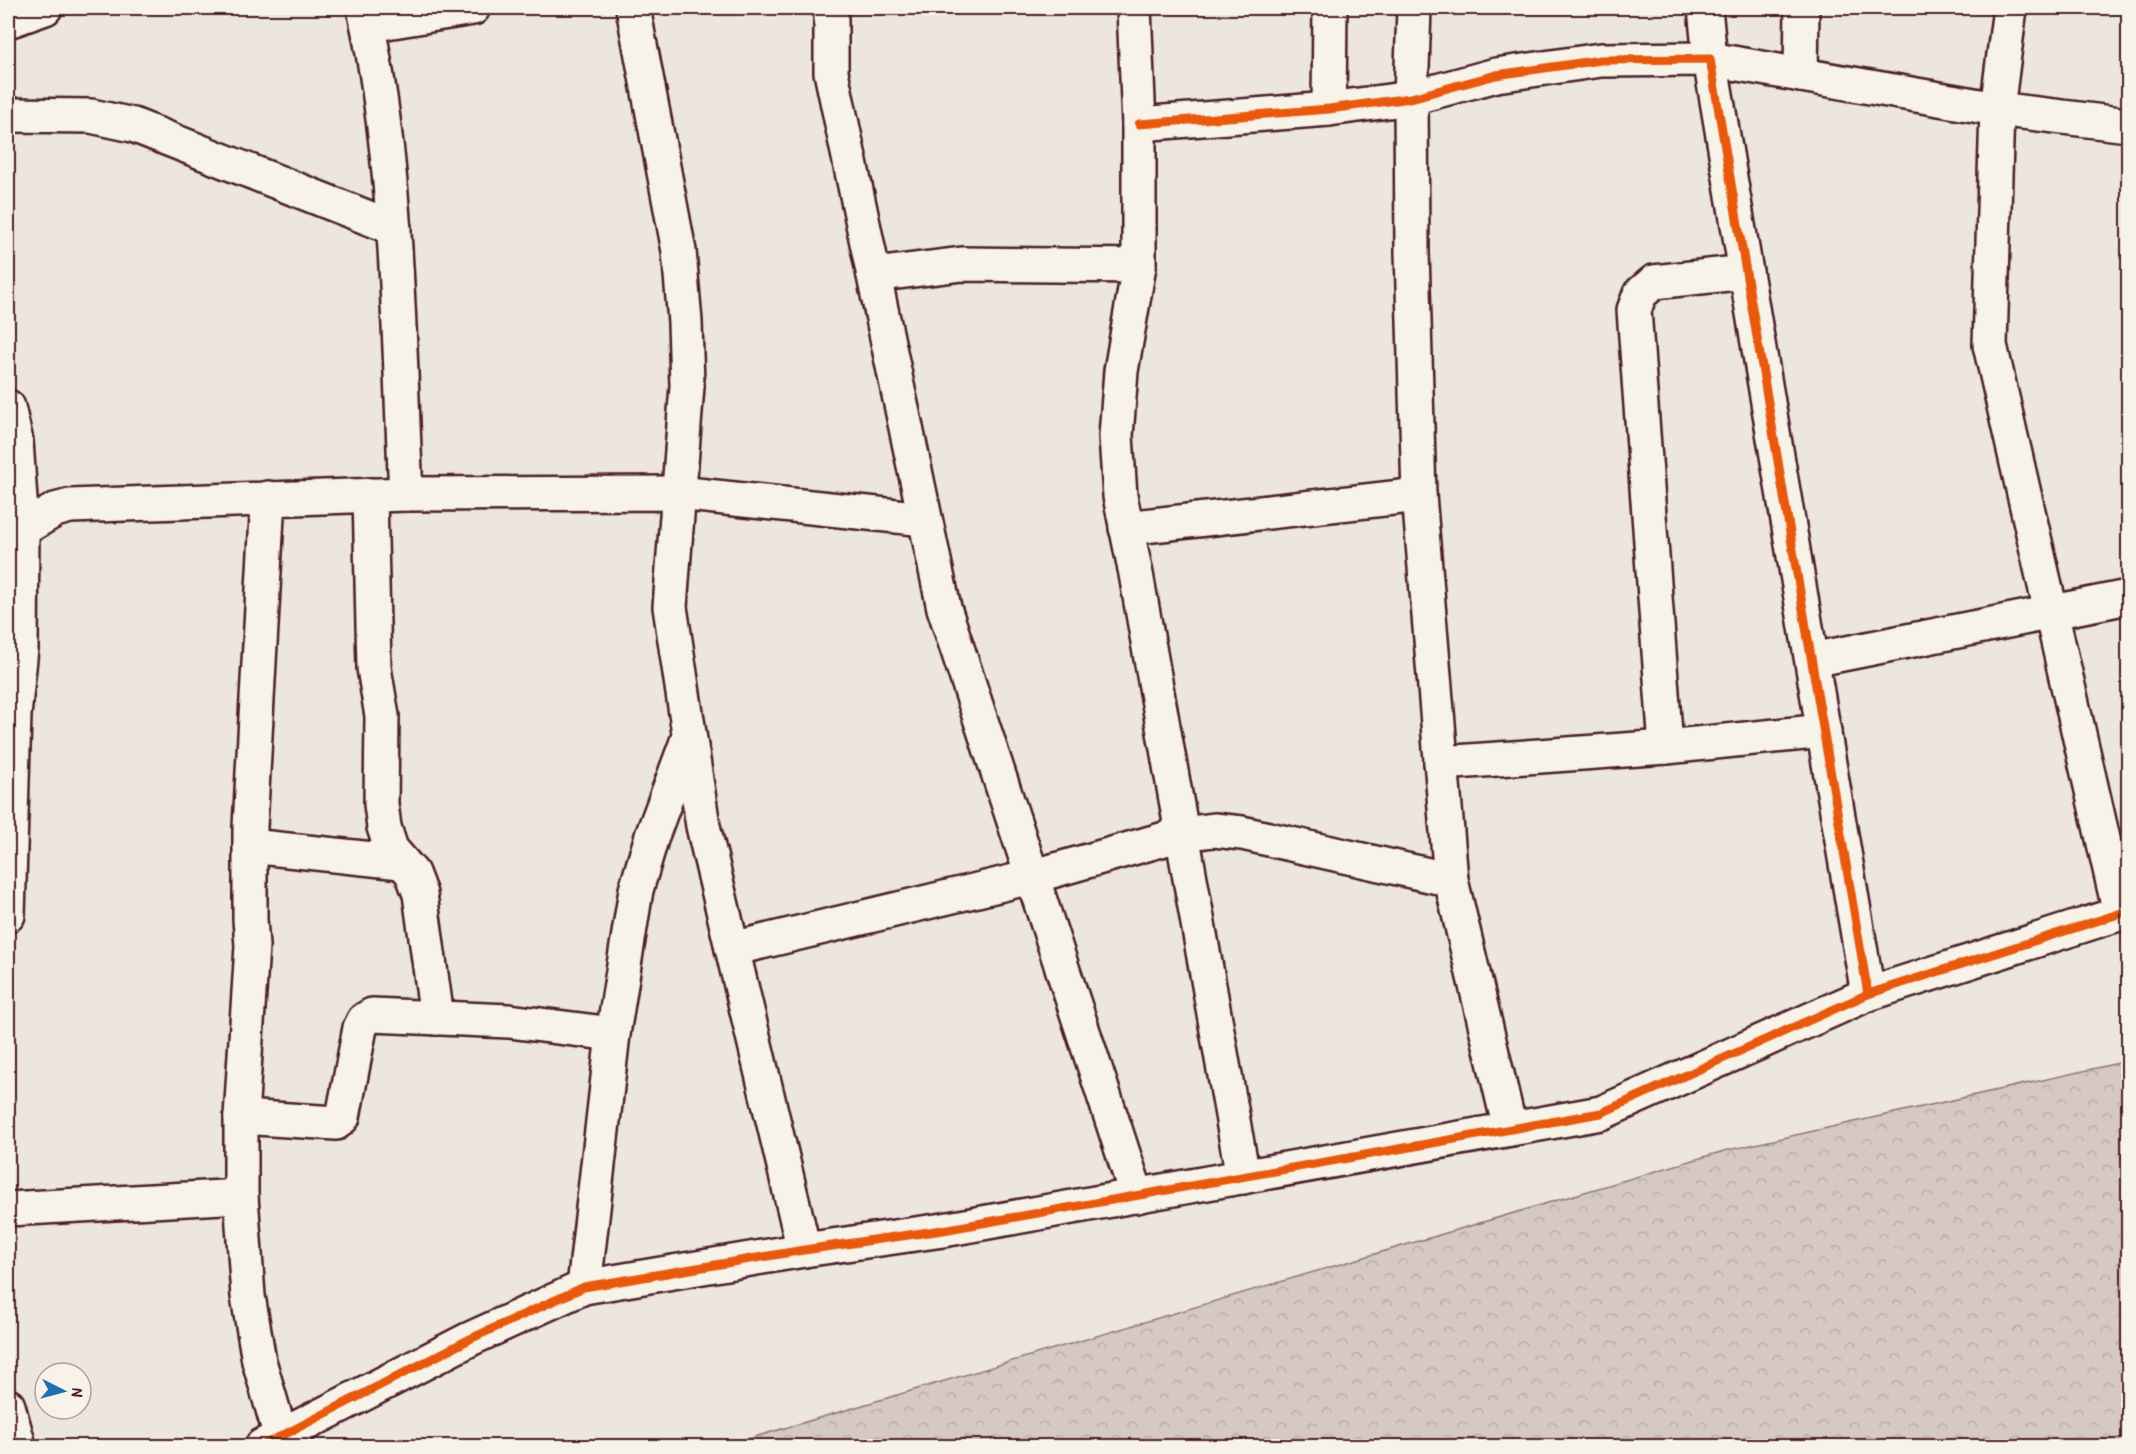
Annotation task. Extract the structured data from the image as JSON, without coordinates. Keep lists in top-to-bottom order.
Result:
{
  "north": "right"
}
